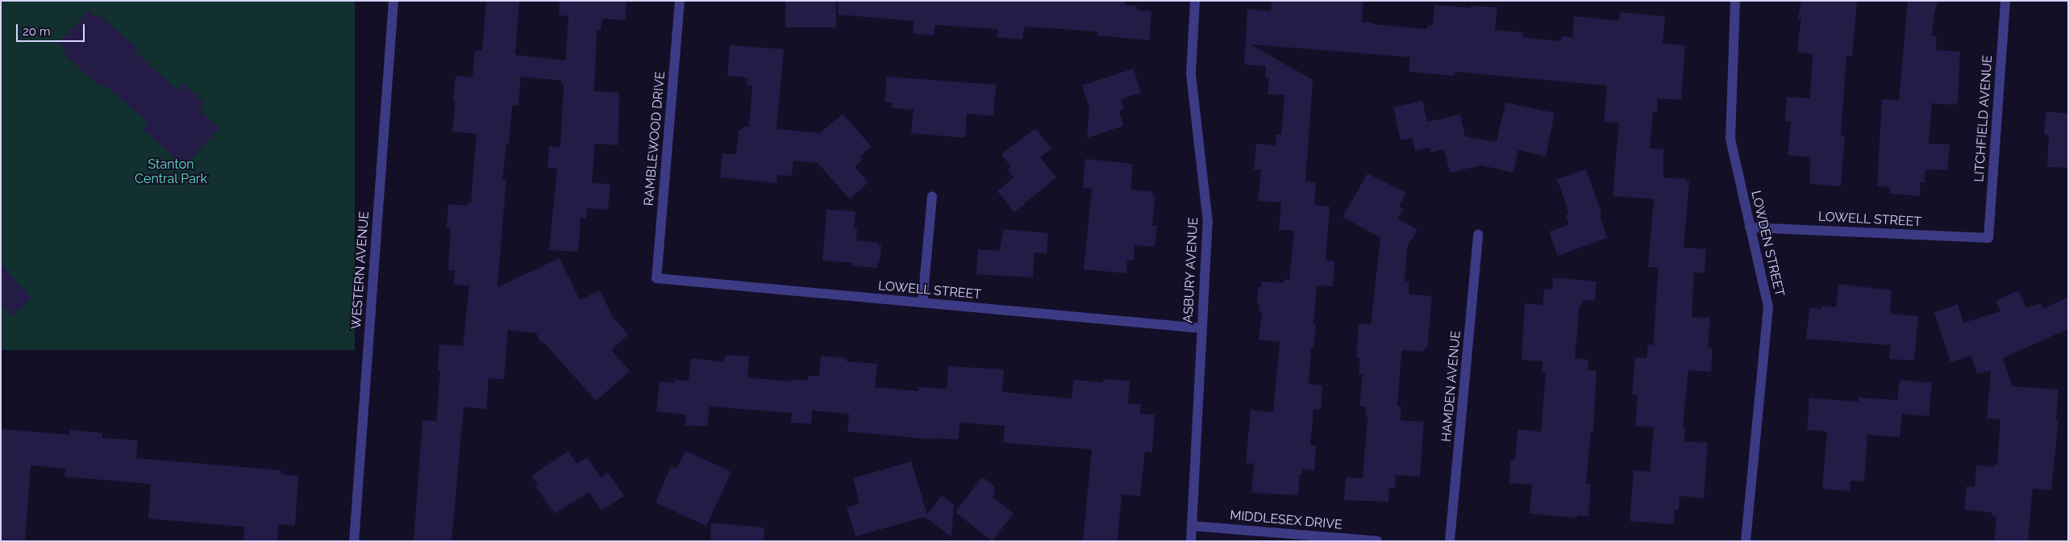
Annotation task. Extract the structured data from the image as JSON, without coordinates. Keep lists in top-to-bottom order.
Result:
{
  "streets": {
    "street": [
      "LITCHFIELD AVENUE",
      "RAMBLEWOOD DRIVE",
      "LOWELL STREET",
      "LOWDEN STREET",
      "WESTERN AVENUE",
      "ASBURY AVENUE",
      "HAMDEN AVENUE",
      "MIDDLESEX DRIVE"
    ]
  },
  "crossings": [
    ["LITCHFIELD AVENUE", "LOWELL STREET"],
    ["RAMBLEWOOD DRIVE", "LOWELL STREET"],
    ["LOWELL STREET", "LOWDEN STREET"],
    ["LOWELL STREET", "ASBURY AVENUE"],
    ["ASBURY AVENUE", "MIDDLESEX DRIVE"]
  ],
  "parks": ["Stanton Central Park"],
  "scale_bar": "20 m"
}
